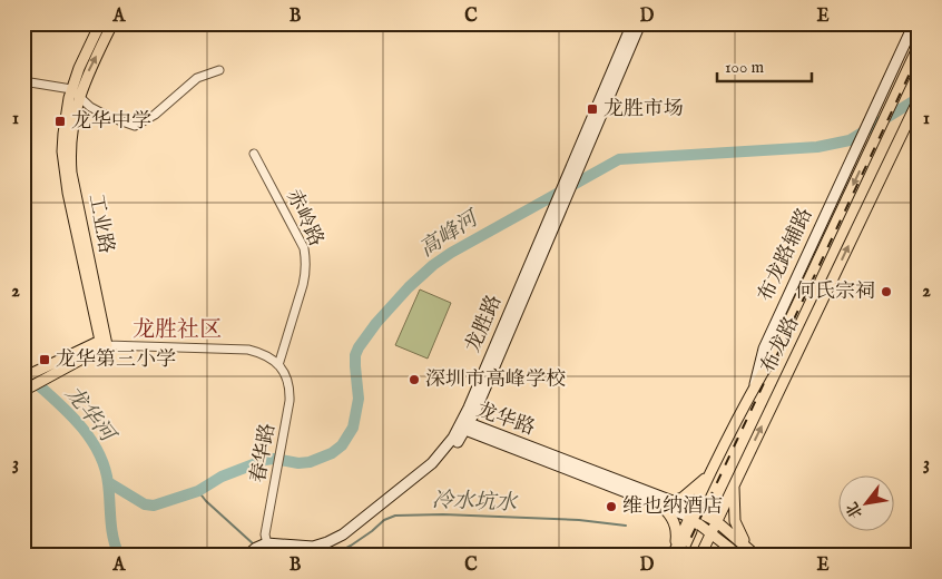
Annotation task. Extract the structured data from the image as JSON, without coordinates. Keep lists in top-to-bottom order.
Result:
{
  "streets": {
    "main road": [
      "工业路",
      "布龙路辅路",
      "龙胜路",
      "布龙路",
      "龙华路"
    ],
    "street": ["赤岭路", "春华路"]
  },
  "crossings": [
    ["赤岭路", "春华路"],
    ["布龙路辅路", "布龙路"],
    ["龙胜路", "龙华路"],
    ["龙胜路", "春华路"],
    ["布龙路", "龙华路"]
  ],
  "districts": ["龙胜社区"],
  "water": ["高峰河", "龙华河", "冷水坑水"],
  "places": {
    "transit": ["龙胜市场", "龙华中学", "龙华第三小学"],
    "other": ["何氏宗祠", "深圳市高峰学校", "维也纳酒店"]
  },
  "scale_bar": "100 m",
  "north": "bottom left",
  "grid": {
    "columns": [
      "A",
      "B",
      "C",
      "D",
      "E"
    ],
    "rows": ["1", "2", "3"]
  }
}
